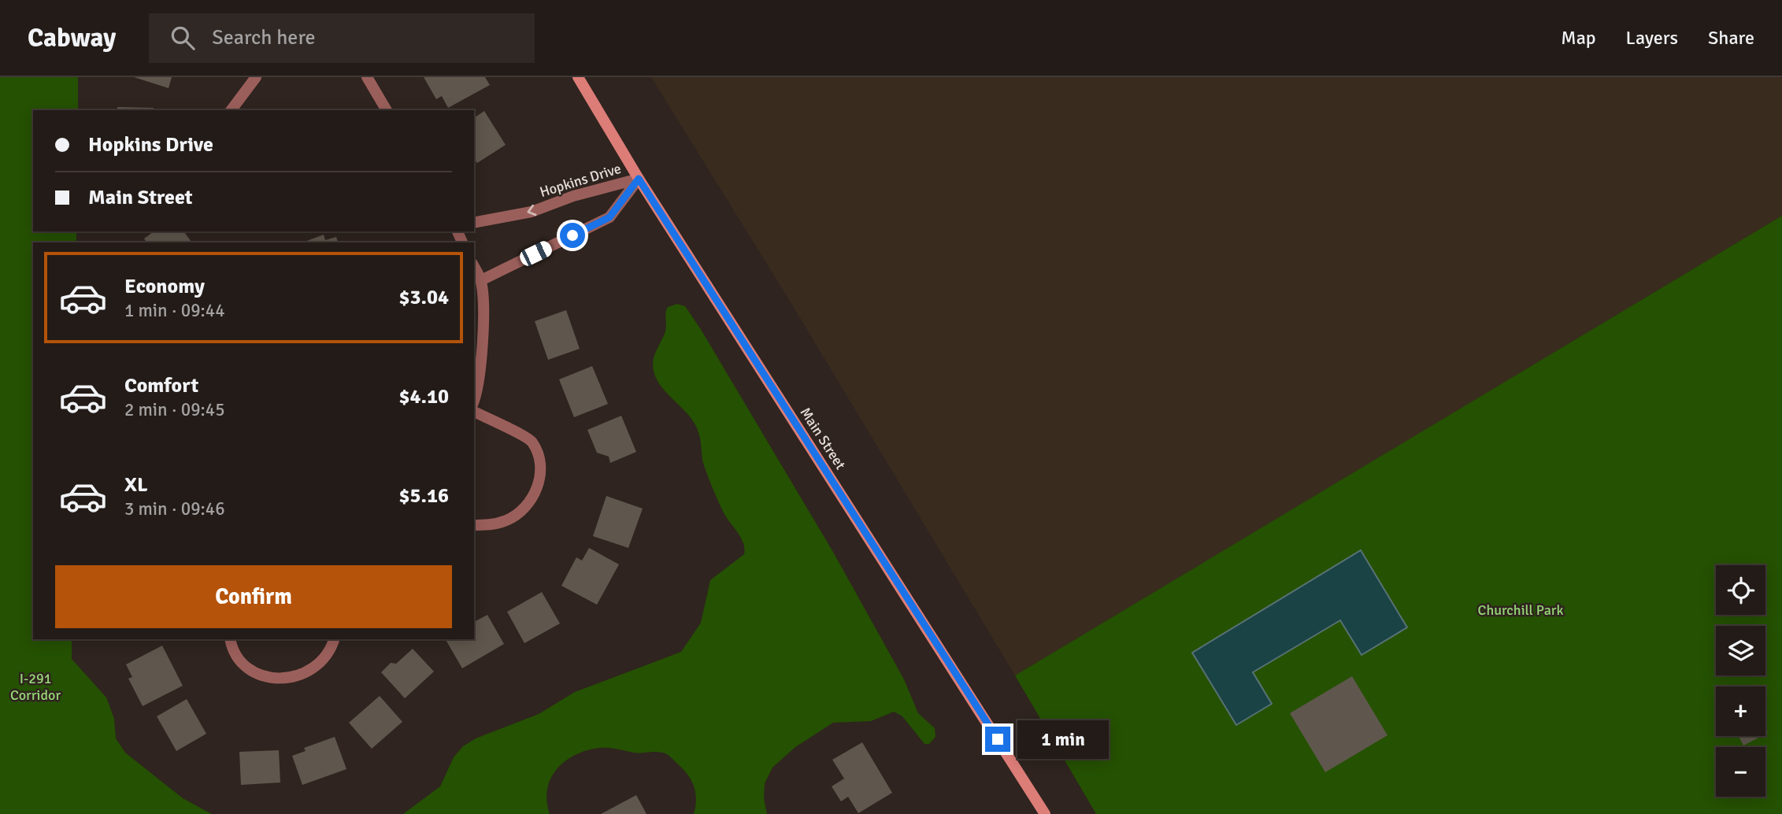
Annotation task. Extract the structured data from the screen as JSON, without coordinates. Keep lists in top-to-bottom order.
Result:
{
  "streets": {
    "main road": ["Main Street"],
    "street": ["Hopkins Drive"]
  },
  "crossings": [
    ["Hopkins Drive", "Main Street"]
  ],
  "parks": ["Churchill Park", "I-291 Corridor"],
  "page": {
    "header": "Cabway",
    "search": "Search here",
    "nav": ["Map", "Layers", "Share"],
    "banner": ["Hopkins Drive", "Main Street"],
    "list": [
      {
        "name": "Economy",
        "note": "1 min · 09:44",
        "value": "$3.04"
      },
      {
        "name": "Comfort",
        "note": "2 min · 09:45",
        "value": "$4.10"
      },
      {
        "name": "XL",
        "note": "3 min · 09:46",
        "value": "$5.16"
      }
    ],
    "buttons": "Confirm",
    "map_buttons": ["+", "−"],
    "bubble": "1 min"
  }
}
